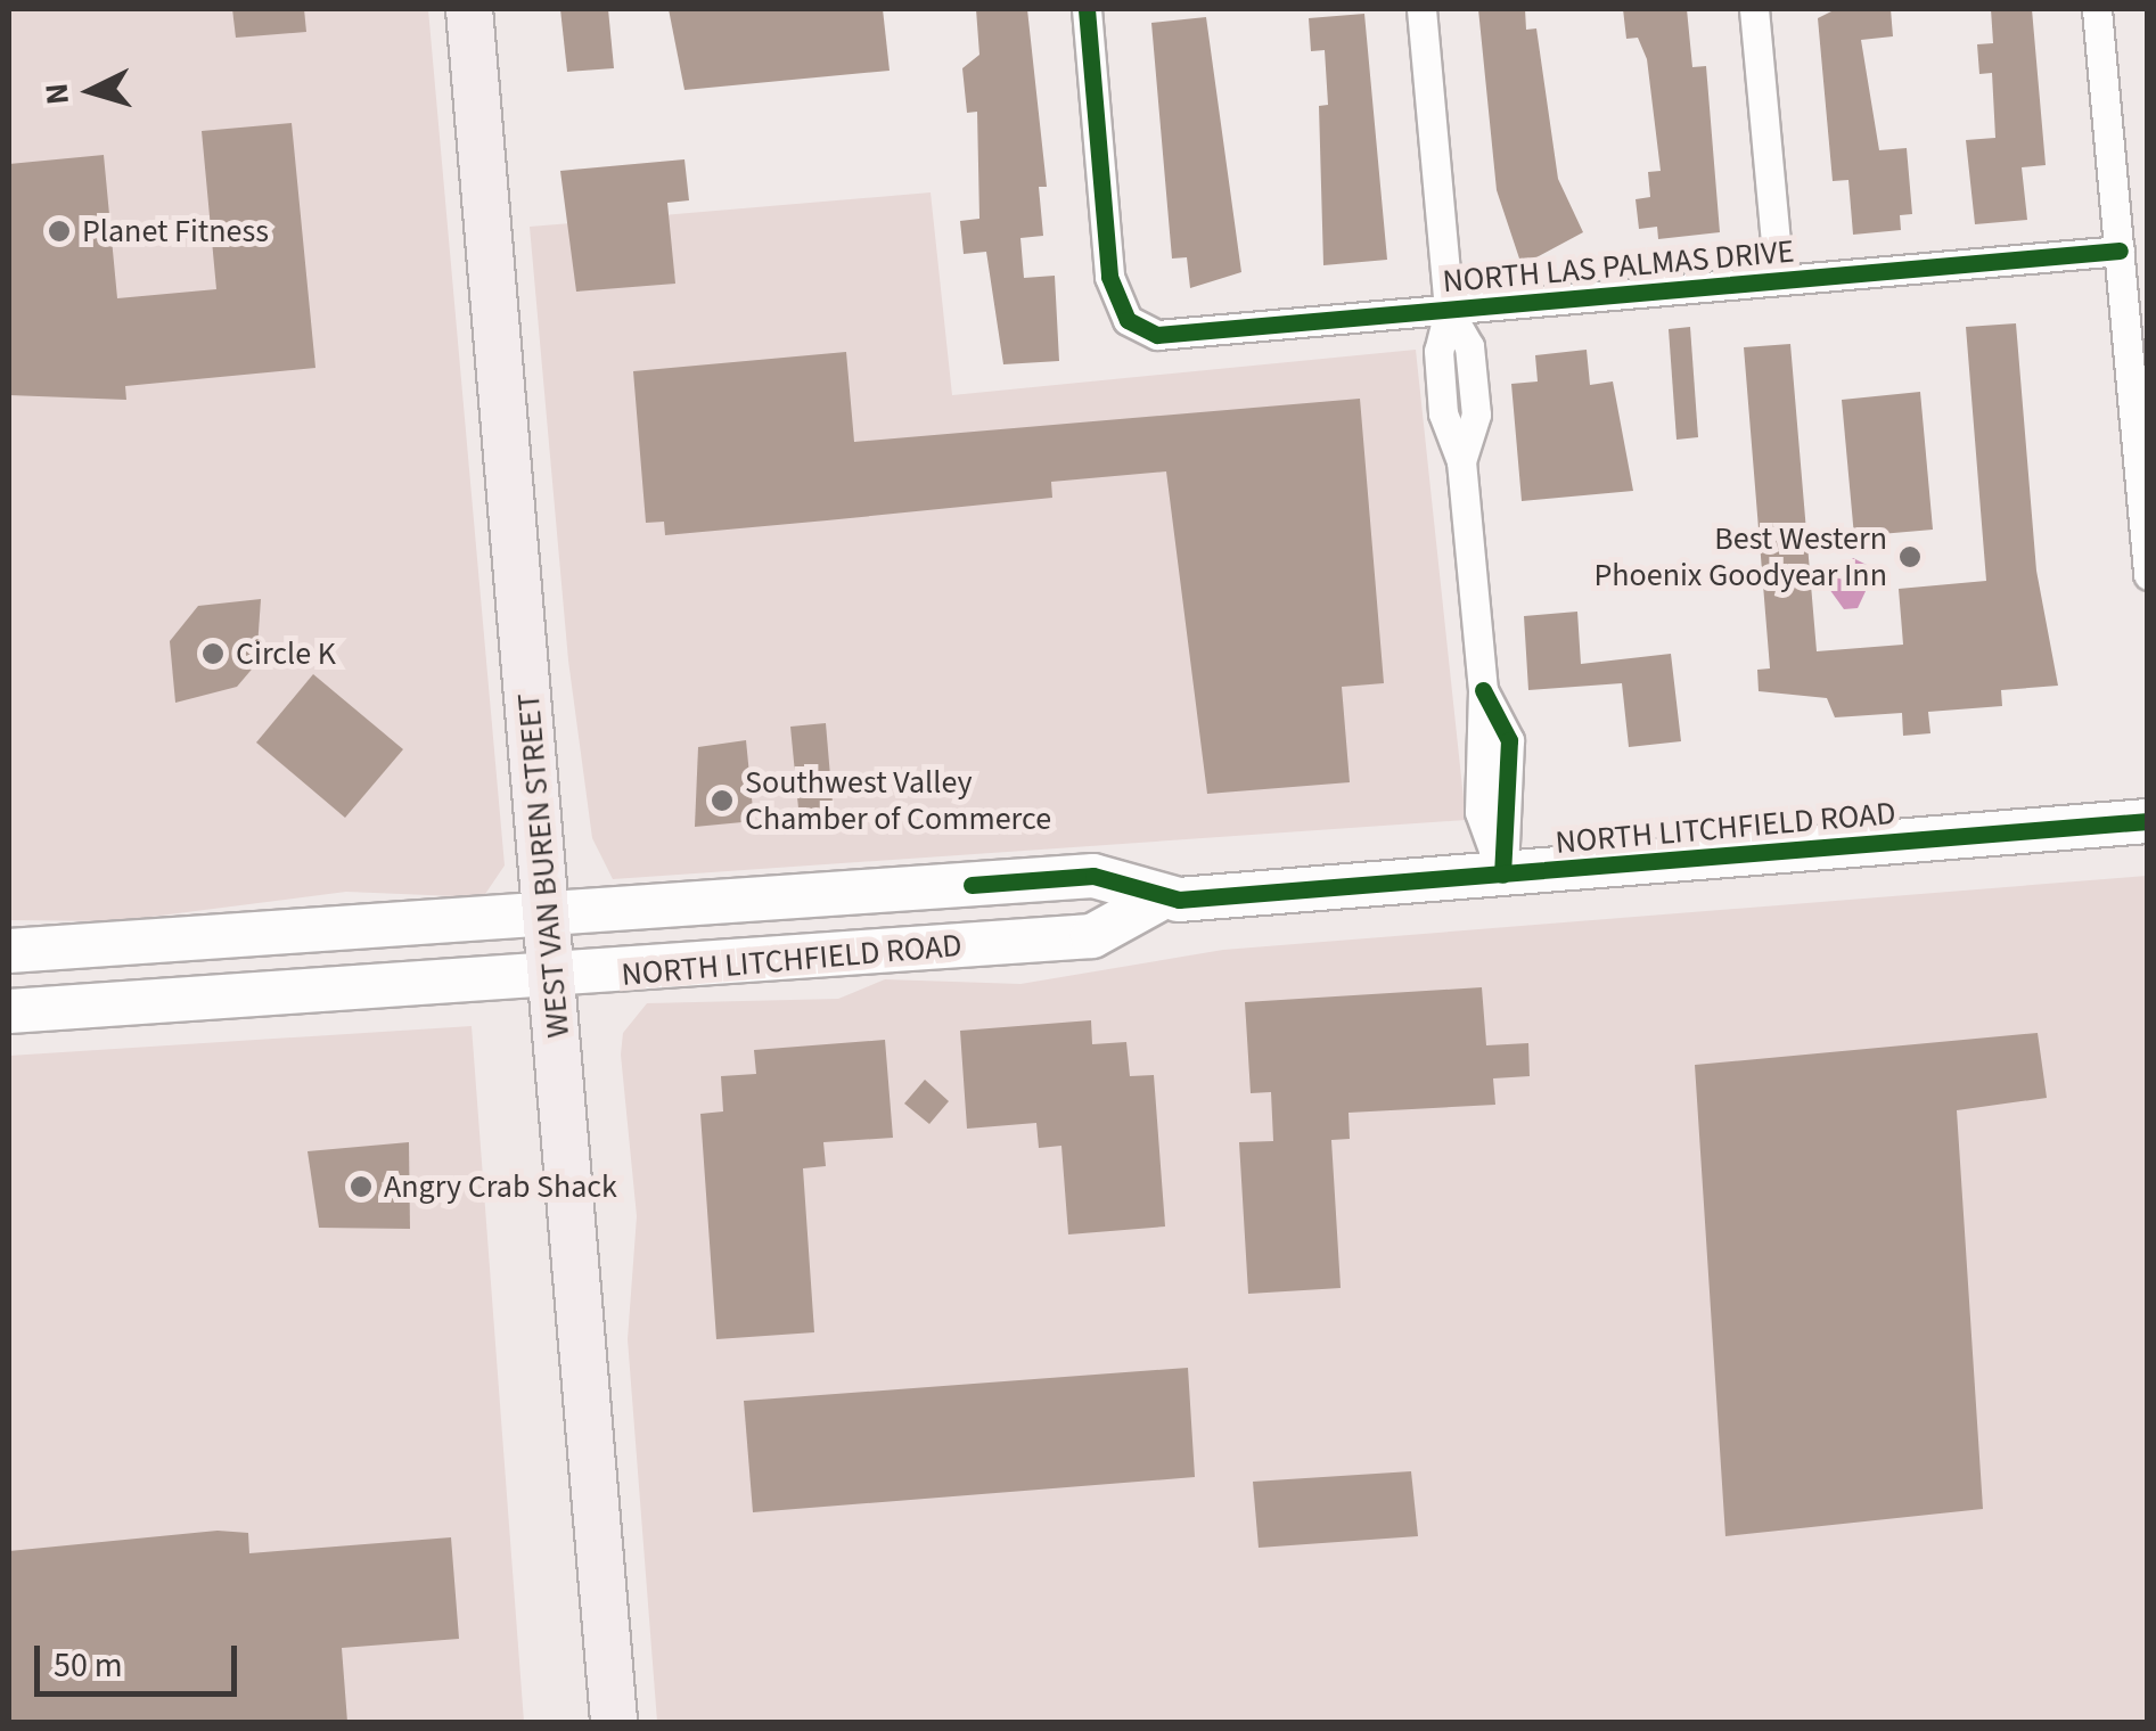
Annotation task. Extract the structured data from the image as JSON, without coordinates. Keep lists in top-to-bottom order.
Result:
{
  "streets": {
    "main road": ["NORTH LITCHFIELD ROAD", "WEST VAN BUREN STREET"],
    "street": ["NORTH LAS PALMAS DRIVE"]
  },
  "crossings": [
    ["NORTH LITCHFIELD ROAD", "WEST VAN BUREN STREET"]
  ],
  "places": [
    "Planet Fitness",
    "Best Western Phoenix Goodyear Inn",
    "Circle K",
    "Southwest Valley Chamber of Commerce",
    "Angry Crab Shack"
  ],
  "scale_bar": "50 m",
  "north": "left"
}
